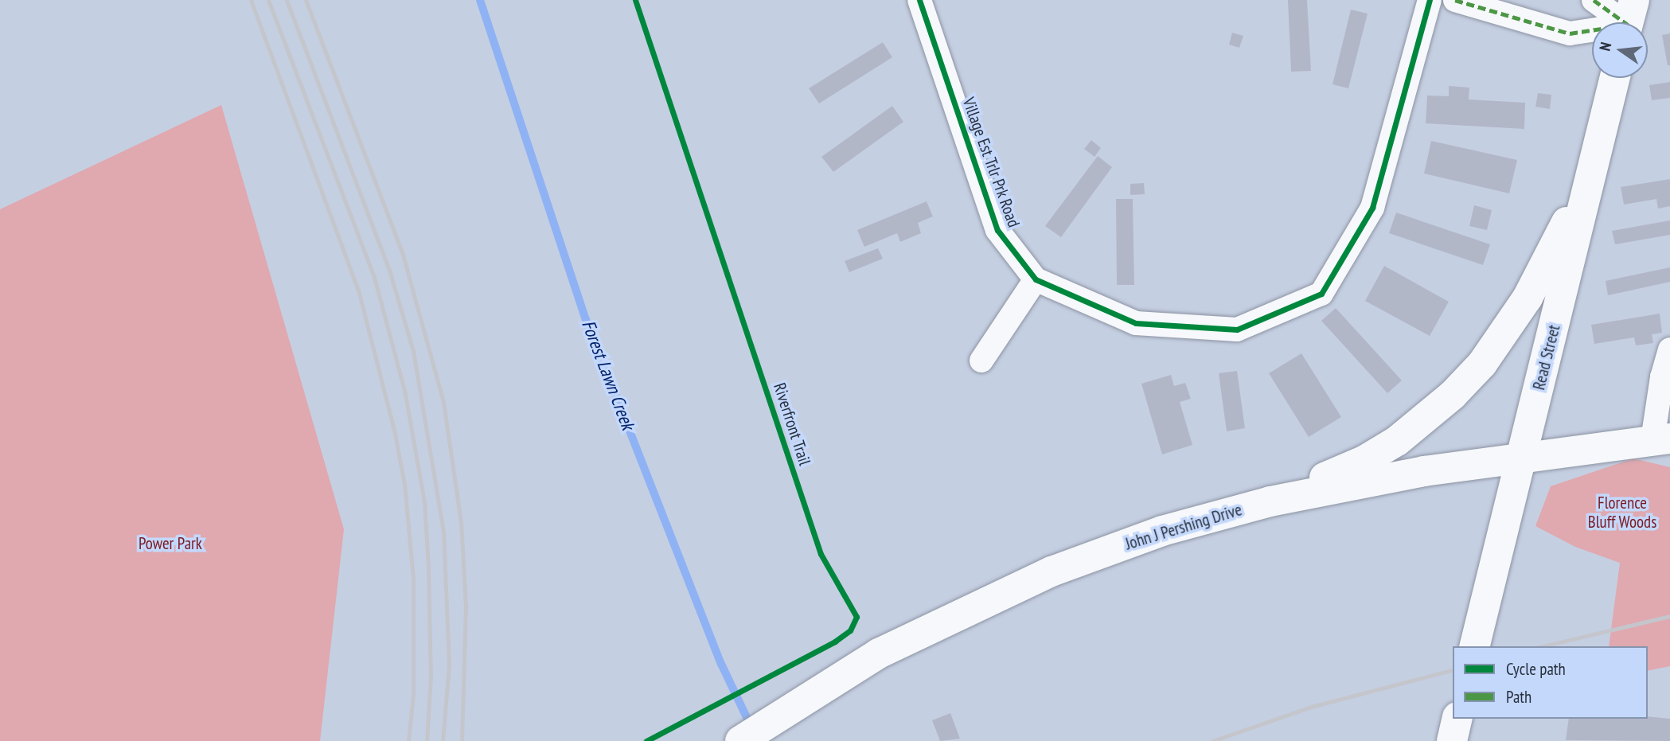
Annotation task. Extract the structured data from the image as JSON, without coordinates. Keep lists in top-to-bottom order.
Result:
{
  "streets": {
    "main road": ["Read Street", "John J Pershing Drive"],
    "street": ["Village Est Trlr Prk Road"],
    "cycle path": ["Riverfront Trail"]
  },
  "crossings": [
    ["Read Street", "John J Pershing Drive"]
  ],
  "water": ["Forest Lawn Creek"],
  "parks": ["Florence Bluff Woods", "Power Park"],
  "legend": ["Cycle path", "Path"],
  "north": "left"
}
